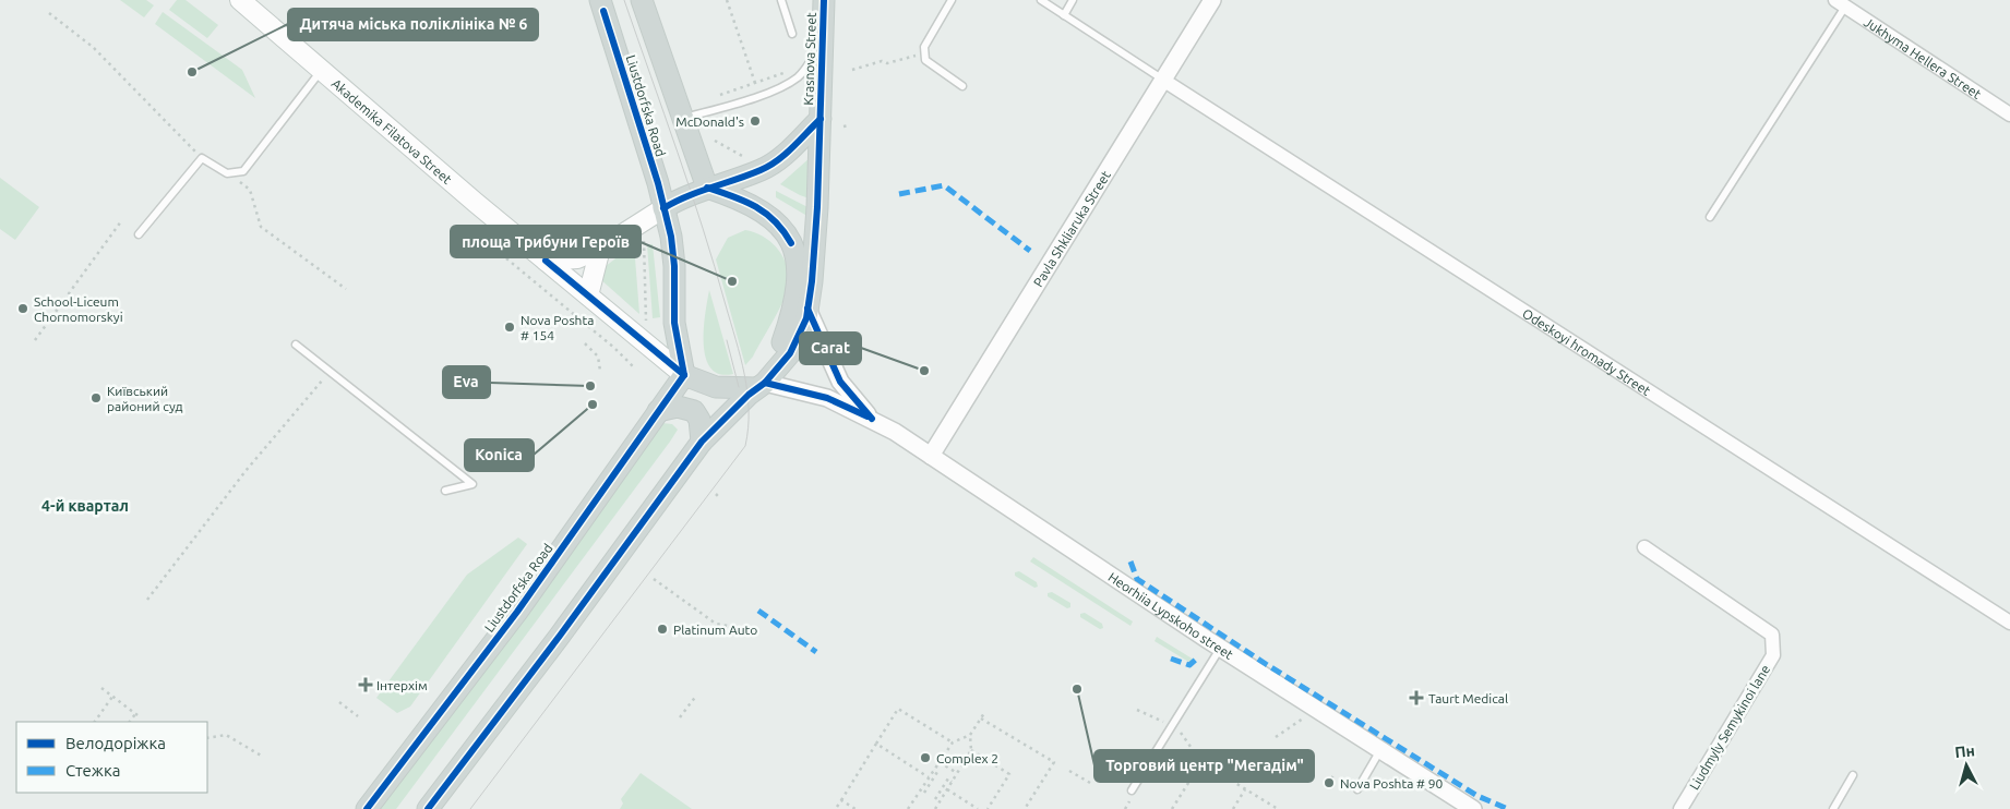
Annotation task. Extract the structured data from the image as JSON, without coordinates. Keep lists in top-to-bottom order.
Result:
{
  "streets": {
    "main road": ["Krasnova Street", "Liustdorfska Road", "Akademika Filatova Street"],
    "street": [
      "Jukhyma Hellera Street",
      "Pavla Shkliaruka Street",
      "Odeskoyi hromady Street",
      "Heorhiia Lypskoho street",
      "Liudmyly Semykinoi lane"
    ]
  },
  "crossings": [
    ["Krasnova Street", "Liustdorfska Road"],
    ["Krasnova Street", "Heorhiia Lypskoho street"],
    ["Liustdorfska Road", "Akademika Filatova Street"],
    ["Pavla Shkliaruka Street", "Odeskoyi hromady Street"],
    ["Pavla Shkliaruka Street", "Heorhiia Lypskoho street"]
  ],
  "districts": ["4-й квартал"],
  "places": {
    "other": [
      "Дитяча міська поліклініка № 6",
      "McDonald's",
      "площа Трибуни Героїв",
      "School-Liceum Chornomorskyi",
      "Nova Poshta # 154",
      "Carat",
      "Eva",
      "Київський районий суд",
      "Konica",
      "Platinum Auto",
      "Торговий центр \"Мегадім\"",
      "Complex 2",
      "Nova Poshta # 90"
    ],
    "health": ["Інтерхім", "Taurt Medical"]
  },
  "legend": ["Велодоріжка", "Стежка"],
  "north": "top"
}
